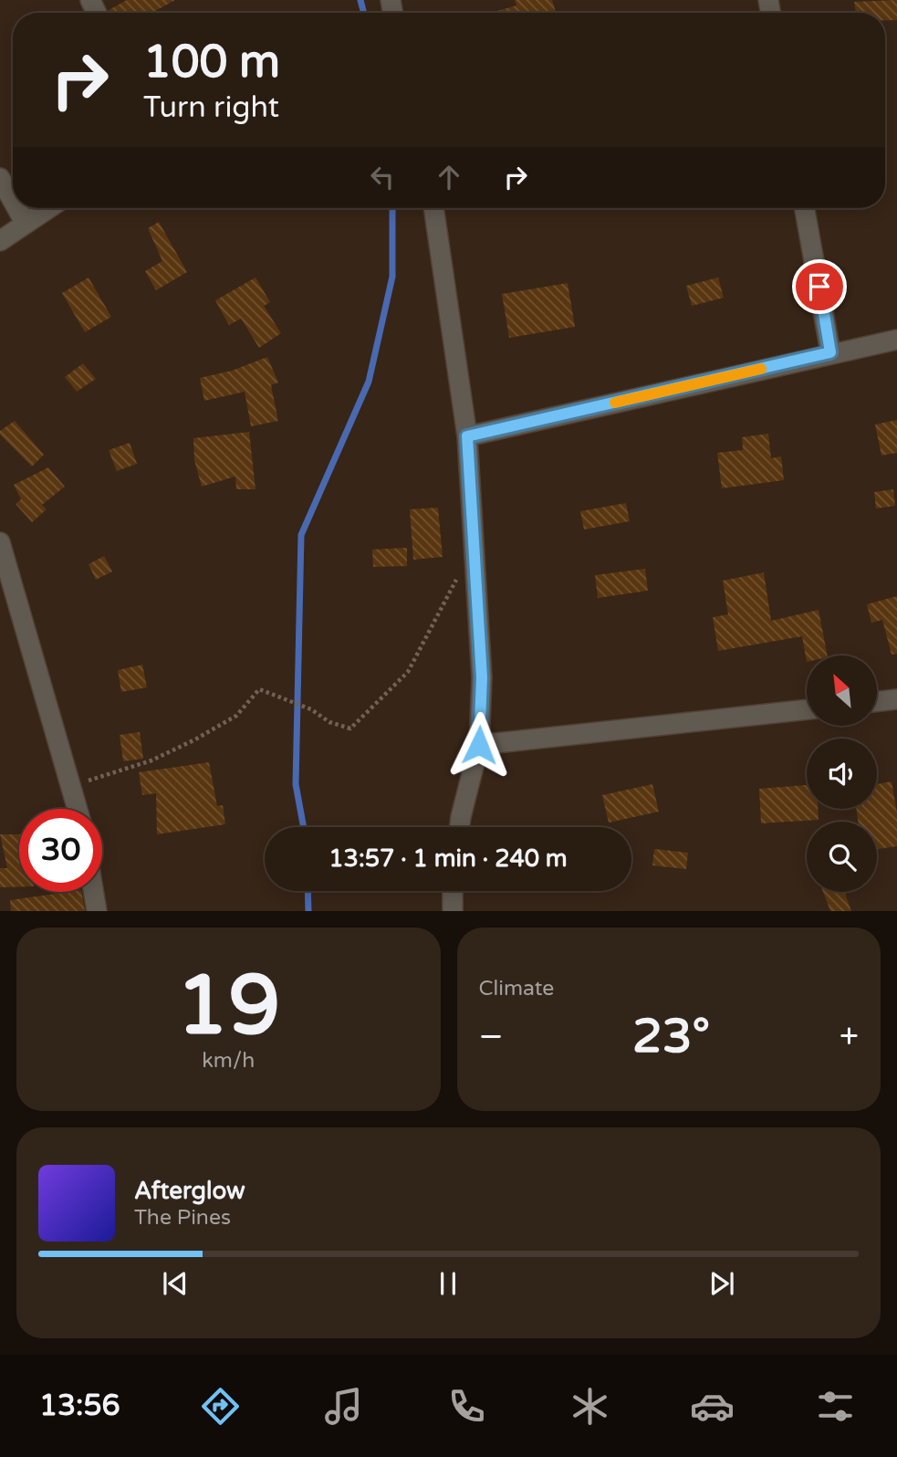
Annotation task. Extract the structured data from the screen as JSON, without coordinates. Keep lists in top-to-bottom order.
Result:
{
  "north": "top left",
  "page": {
    "turn": ["100 m", "Turn right"],
    "limit": "30",
    "trip": "13:57 · 1 min · 240 m",
    "tile": [
      ["19", "km/h"],
      "Climate"
    ],
    "heat": ["−", "23°", "+"],
    "song": ["Afterglow", "The Pines"],
    "tabs": "13:56"
  }
}
